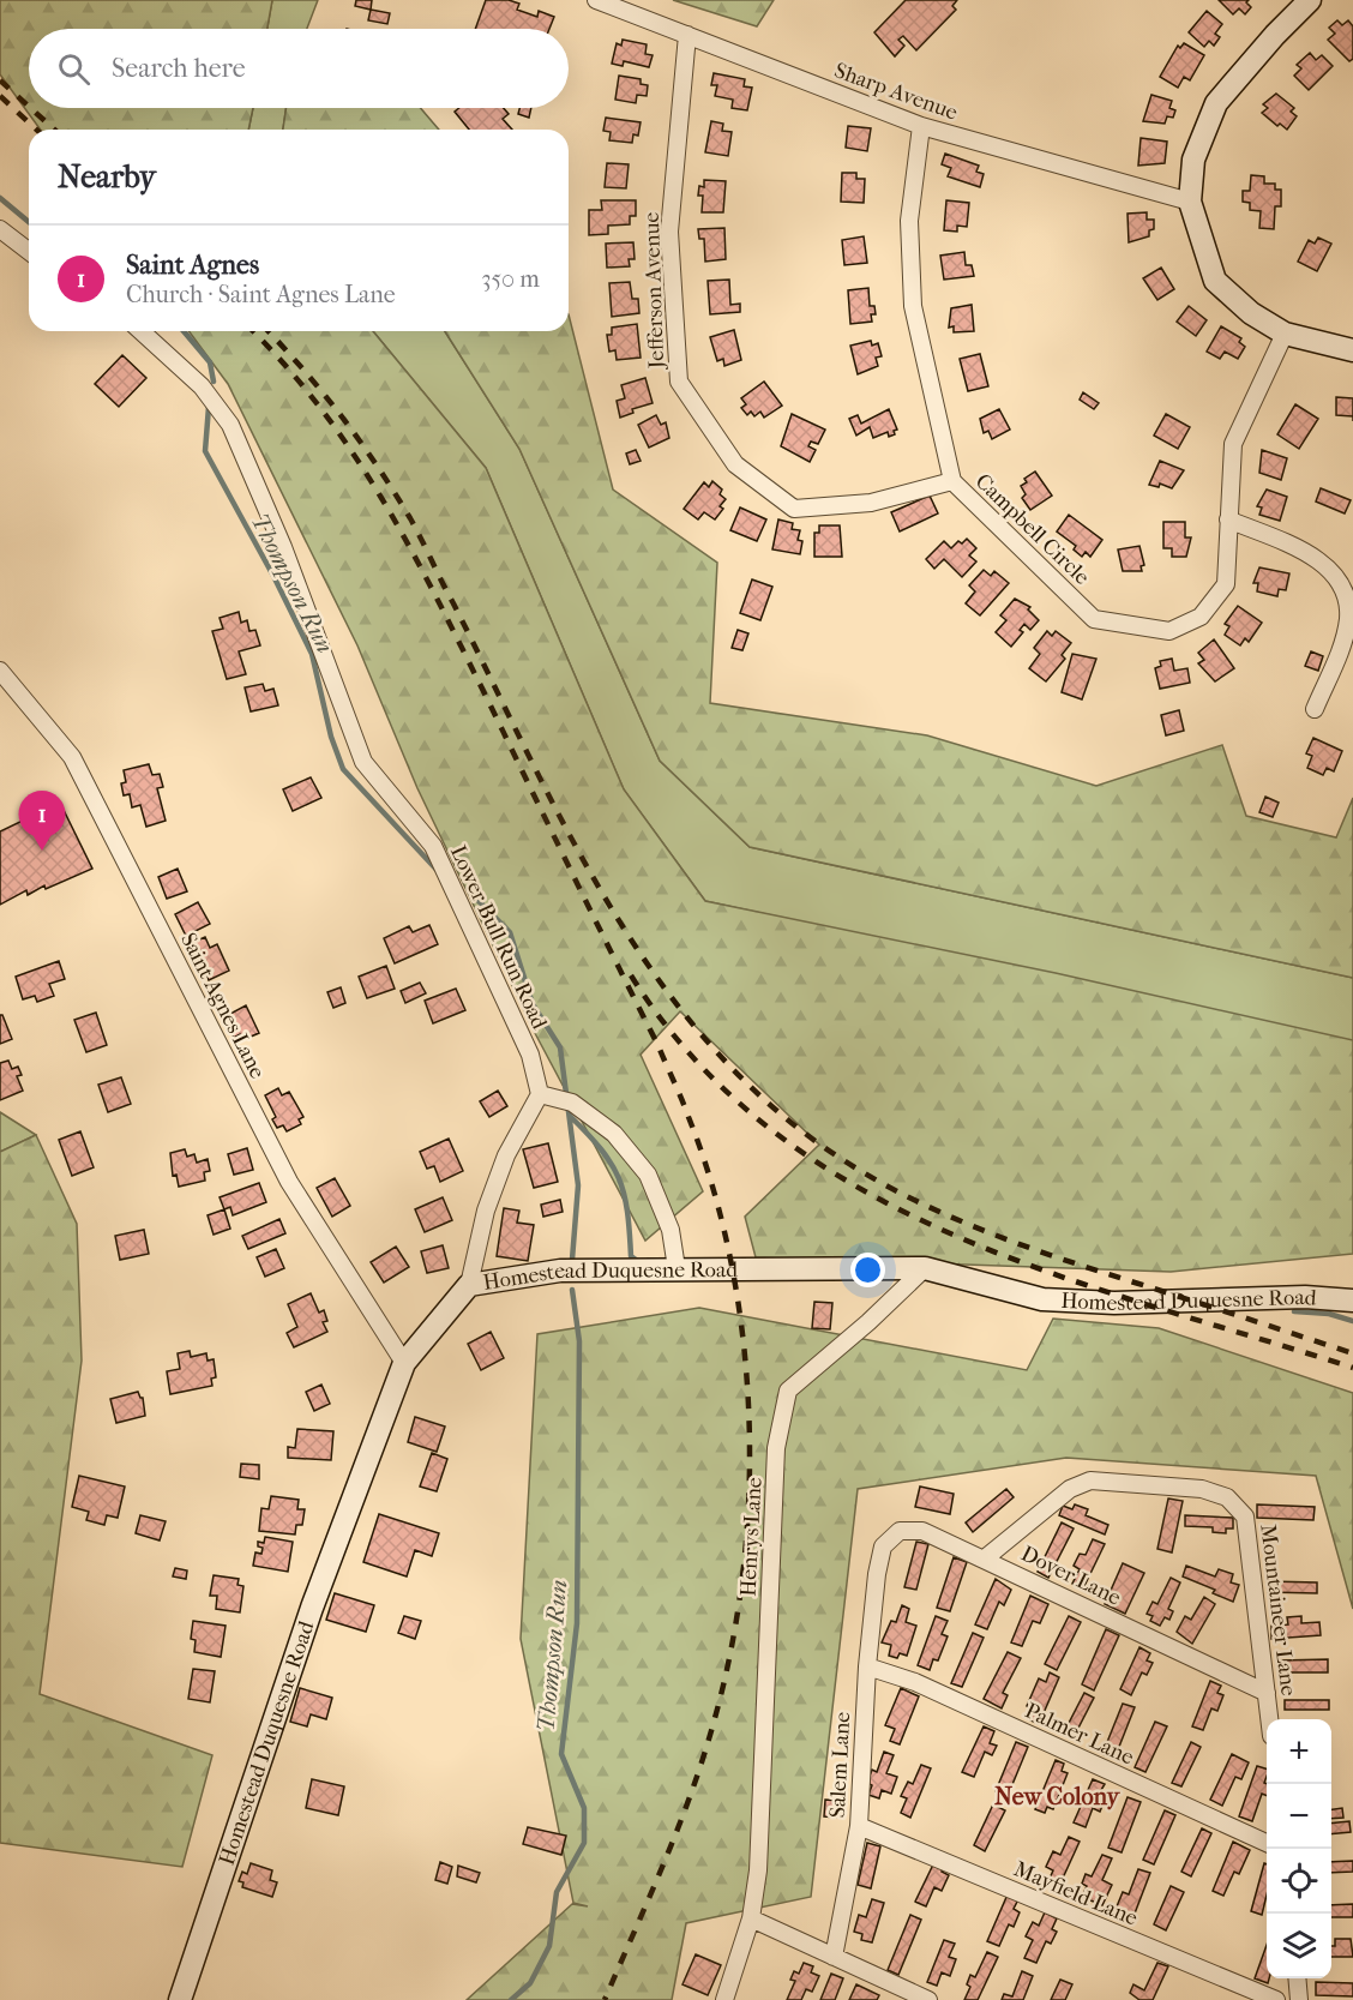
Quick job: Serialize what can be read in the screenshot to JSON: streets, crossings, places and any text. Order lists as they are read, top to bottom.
{
  "streets": {
    "street": [
      "Sharp Avenue",
      "Jefferson Avenue",
      "Campbell Circle",
      "Lower Bull Run Road",
      "Saint Agnes Lane",
      "Homestead Duquesne Road",
      "Henrys Lane",
      "Dover Lane",
      "Mountaineer Lane",
      "Palmer Lane",
      "Salem Lane",
      "Mayfield Lane"
    ]
  },
  "crossings": [
    ["Sharp Avenue", "Jefferson Avenue"],
    ["Sharp Avenue", "Campbell Circle"],
    ["Jefferson Avenue", "Campbell Circle"],
    ["Saint Agnes Lane", "Homestead Duquesne Road"],
    ["Homestead Duquesne Road", "Henrys Lane"],
    ["Dover Lane", "Mountaineer Lane"],
    ["Dover Lane", "Salem Lane"],
    ["Palmer Lane", "Salem Lane"],
    ["Salem Lane", "Mayfield Lane"]
  ],
  "districts": ["New Colony"],
  "water": ["Thompson Run"],
  "page": {
    "search": "Search here",
    "heading": "Nearby",
    "list": [
      {
        "mark": "1",
        "name": "Saint Agnes",
        "note": "Church · Saint Agnes Lane",
        "value": "350 m"
      }
    ],
    "pins": "1",
    "map_buttons": ["+", "−"]
  }
}
